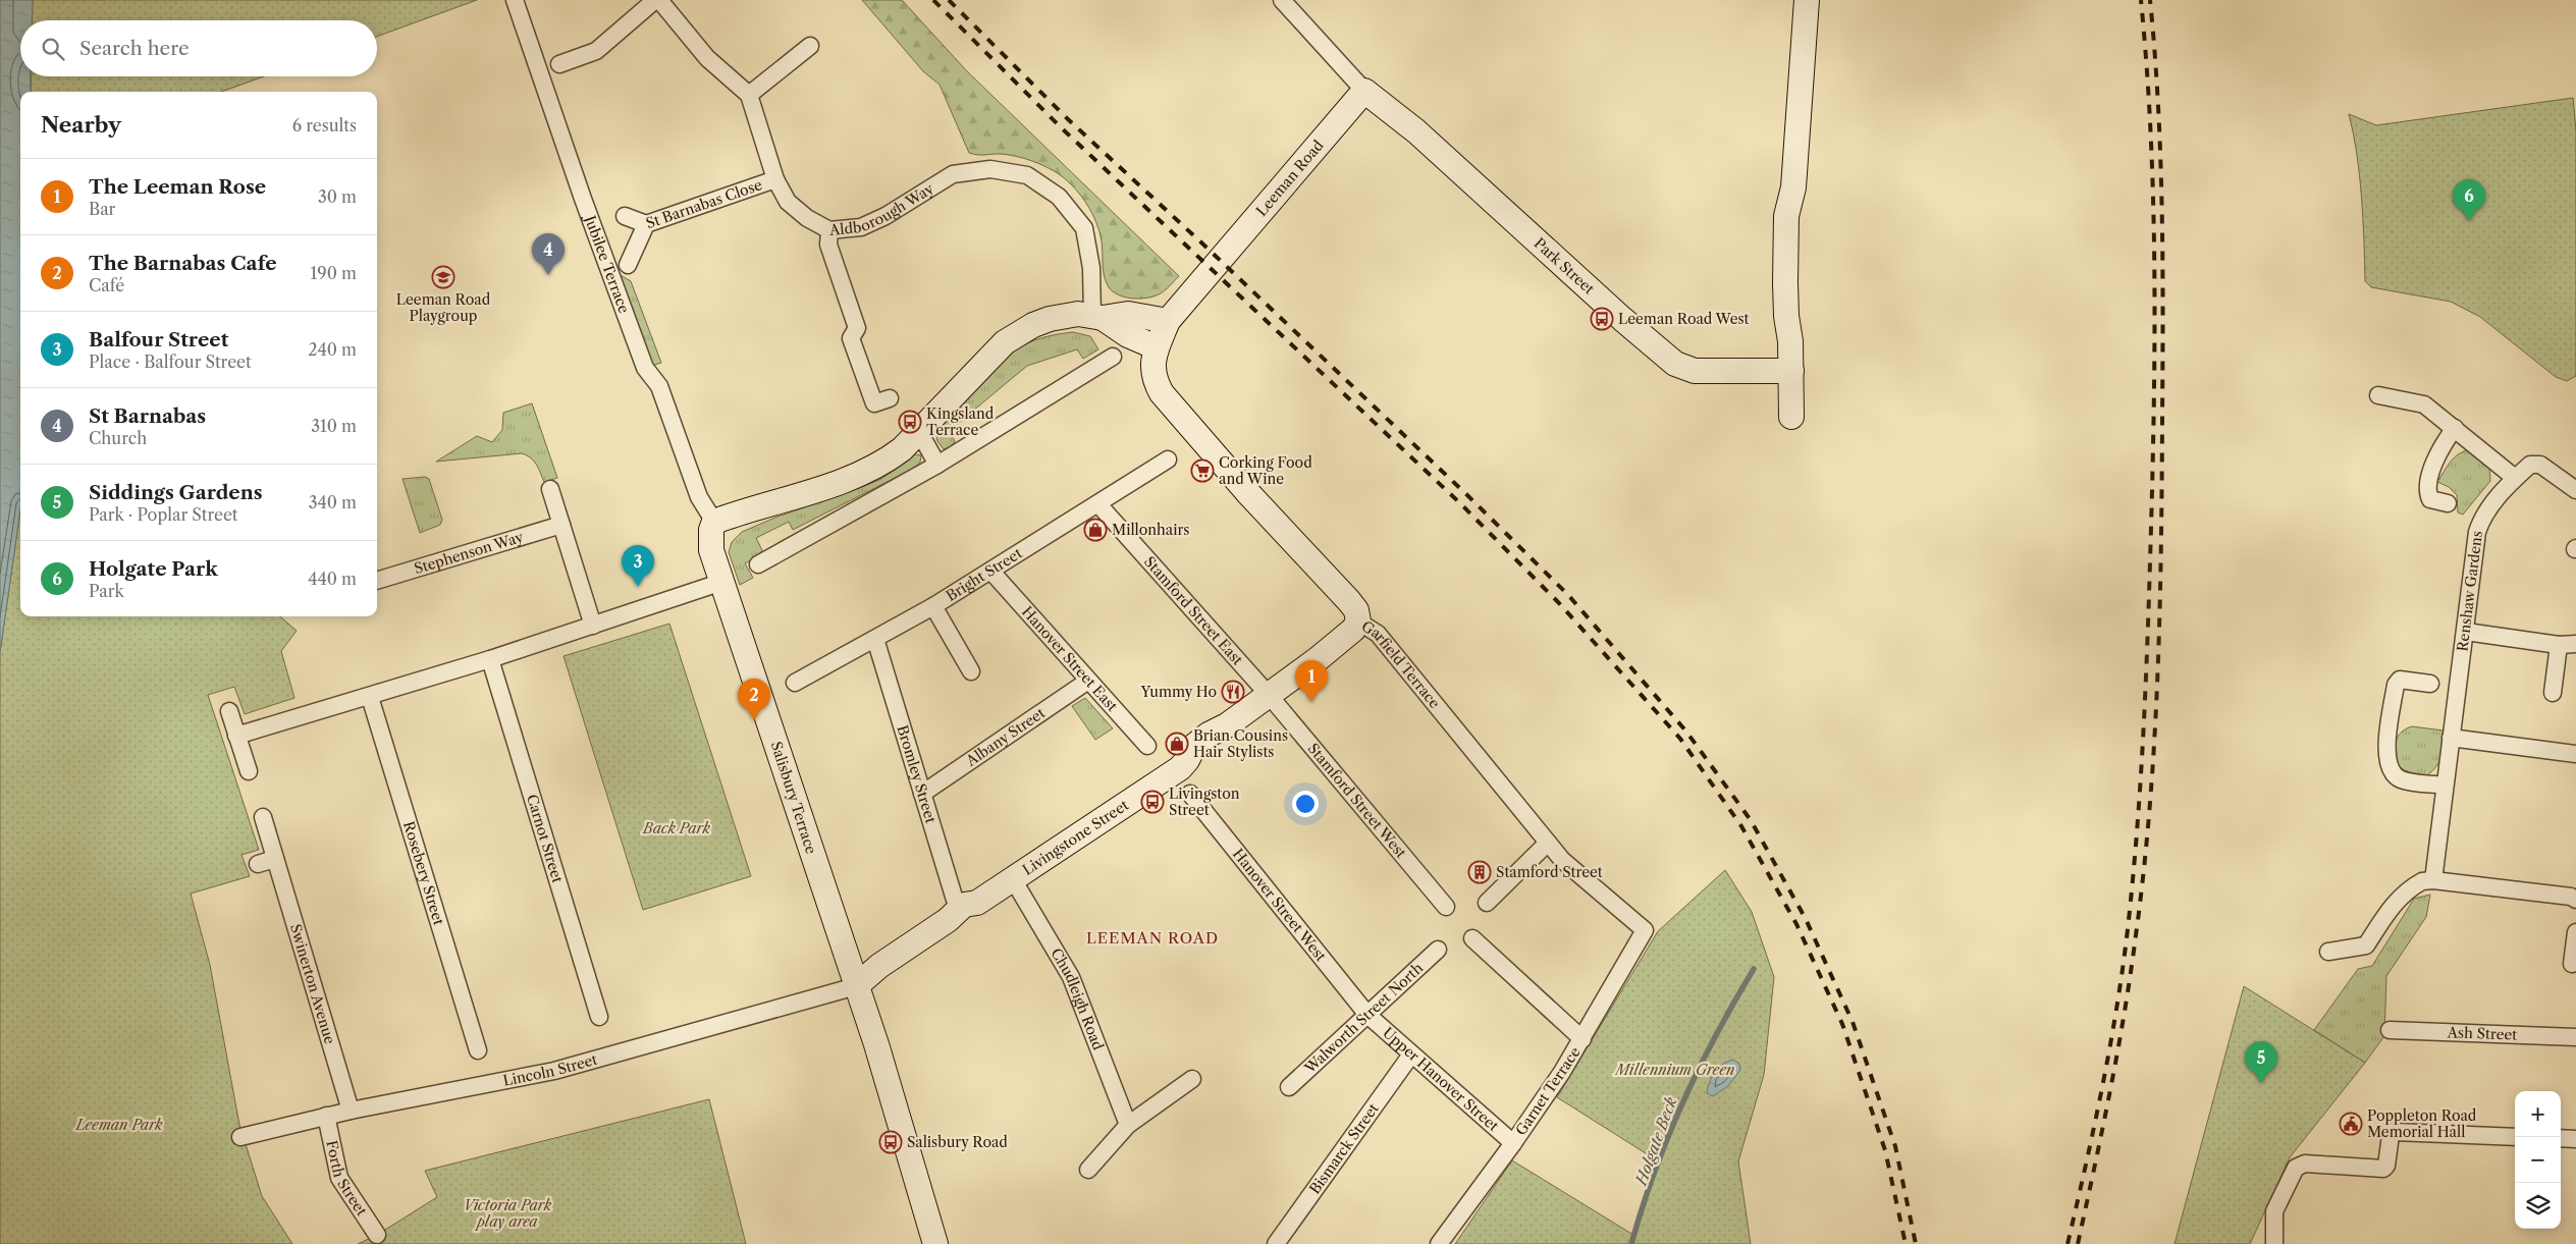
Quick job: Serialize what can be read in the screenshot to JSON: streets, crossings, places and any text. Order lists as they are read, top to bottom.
{
  "streets": {
    "street": [
      "Leeman Road",
      "Aldborough Way",
      "St Barnabas Close",
      "Jubilee Terrace",
      "Park Street",
      "Stephenson Way",
      "Bright Street",
      "Renshaw Gardens",
      "Stamford Street East",
      "Hanover Street East",
      "Garfield Terrace",
      "Albany Street",
      "Bromley Street",
      "Salisbury Terrace",
      "Stamford Street West",
      "Carnot Street",
      "Livingstone Street",
      "Rosebery Street",
      "Hanover Street West",
      "Swinerton Avenue",
      "Chudleigh Road",
      "Walworth Street North",
      "Ash Street",
      "Lincoln Street",
      "Upper Hanover Street",
      "Garnet Terrace",
      "Bismarck Street",
      "Forth Street"
    ]
  },
  "crossings": [
    ["Leeman Road", "Park Street"],
    ["Leeman Road", "Garfield Terrace"],
    ["Aldborough Way", "St Barnabas Close"],
    ["Jubilee Terrace", "Salisbury Terrace"],
    ["Bright Street", "Stamford Street East"],
    ["Bright Street", "Hanover Street East"],
    ["Bright Street", "Bromley Street"],
    ["Stamford Street East", "Stamford Street West"],
    ["Stamford Street East", "Livingstone Street"],
    ["Hanover Street East", "Albany Street"],
    ["Garfield Terrace", "Livingstone Street"],
    ["Garfield Terrace", "Garnet Terrace"],
    ["Albany Street", "Bromley Street"],
    ["Bromley Street", "Livingstone Street"],
    ["Salisbury Terrace", "Livingstone Street"],
    ["Salisbury Terrace", "Lincoln Street"],
    ["Stamford Street West", "Livingstone Street"],
    ["Livingstone Street", "Chudleigh Road"],
    ["Livingstone Street", "Lincoln Street"],
    ["Hanover Street West", "Walworth Street North"],
    ["Hanover Street West", "Upper Hanover Street"],
    ["Swinerton Avenue", "Lincoln Street"],
    ["Walworth Street North", "Upper Hanover Street"],
    ["Lincoln Street", "Forth Street"],
    ["Upper Hanover Street", "Garnet Terrace"],
    ["Upper Hanover Street", "Bismarck Street"]
  ],
  "districts": ["LEEMAN ROAD"],
  "water": ["Holgate Beck"],
  "parks": [
    "Back Park",
    "Millennium Green",
    "Leeman Park",
    "Victoria Park play area"
  ],
  "places": {
    "school or university": ["Leeman Road Playgroup"],
    "bus stop": [
      "Leeman Road West",
      "Kingsland Terrace",
      "Livingston Street",
      "Salisbury Road"
    ],
    "supermarket": ["Corking Food and Wine"],
    "shop": ["Millonhairs", "Brian Cousins Hair Stylists"],
    "restaurant": ["Yummy Ho"],
    "building": ["Stamford Street"],
    "public building": ["Poppleton Road Memorial Hall"]
  },
  "page": {
    "search": "Search here",
    "heading": ["Nearby", "6 results"],
    "list": [
      {
        "mark": "1",
        "name": "The Leeman Rose",
        "note": "Bar",
        "value": "30 m"
      },
      {
        "mark": "2",
        "name": "The Barnabas Cafe",
        "note": "Café",
        "value": "190 m"
      },
      {
        "mark": "3",
        "name": "Balfour Street",
        "note": "Place · Balfour Street",
        "value": "240 m"
      },
      {
        "mark": "4",
        "name": "St Barnabas",
        "note": "Church",
        "value": "310 m"
      },
      {
        "mark": "5",
        "name": "Siddings Gardens",
        "note": "Park · Poplar Street",
        "value": "340 m"
      },
      {
        "mark": "6",
        "name": "Holgate Park",
        "note": "Park",
        "value": "440 m"
      }
    ],
    "pins": [
      "6",
      "4",
      "3",
      "1",
      "2",
      "5"
    ],
    "map_buttons": ["+", "−"]
  }
}
